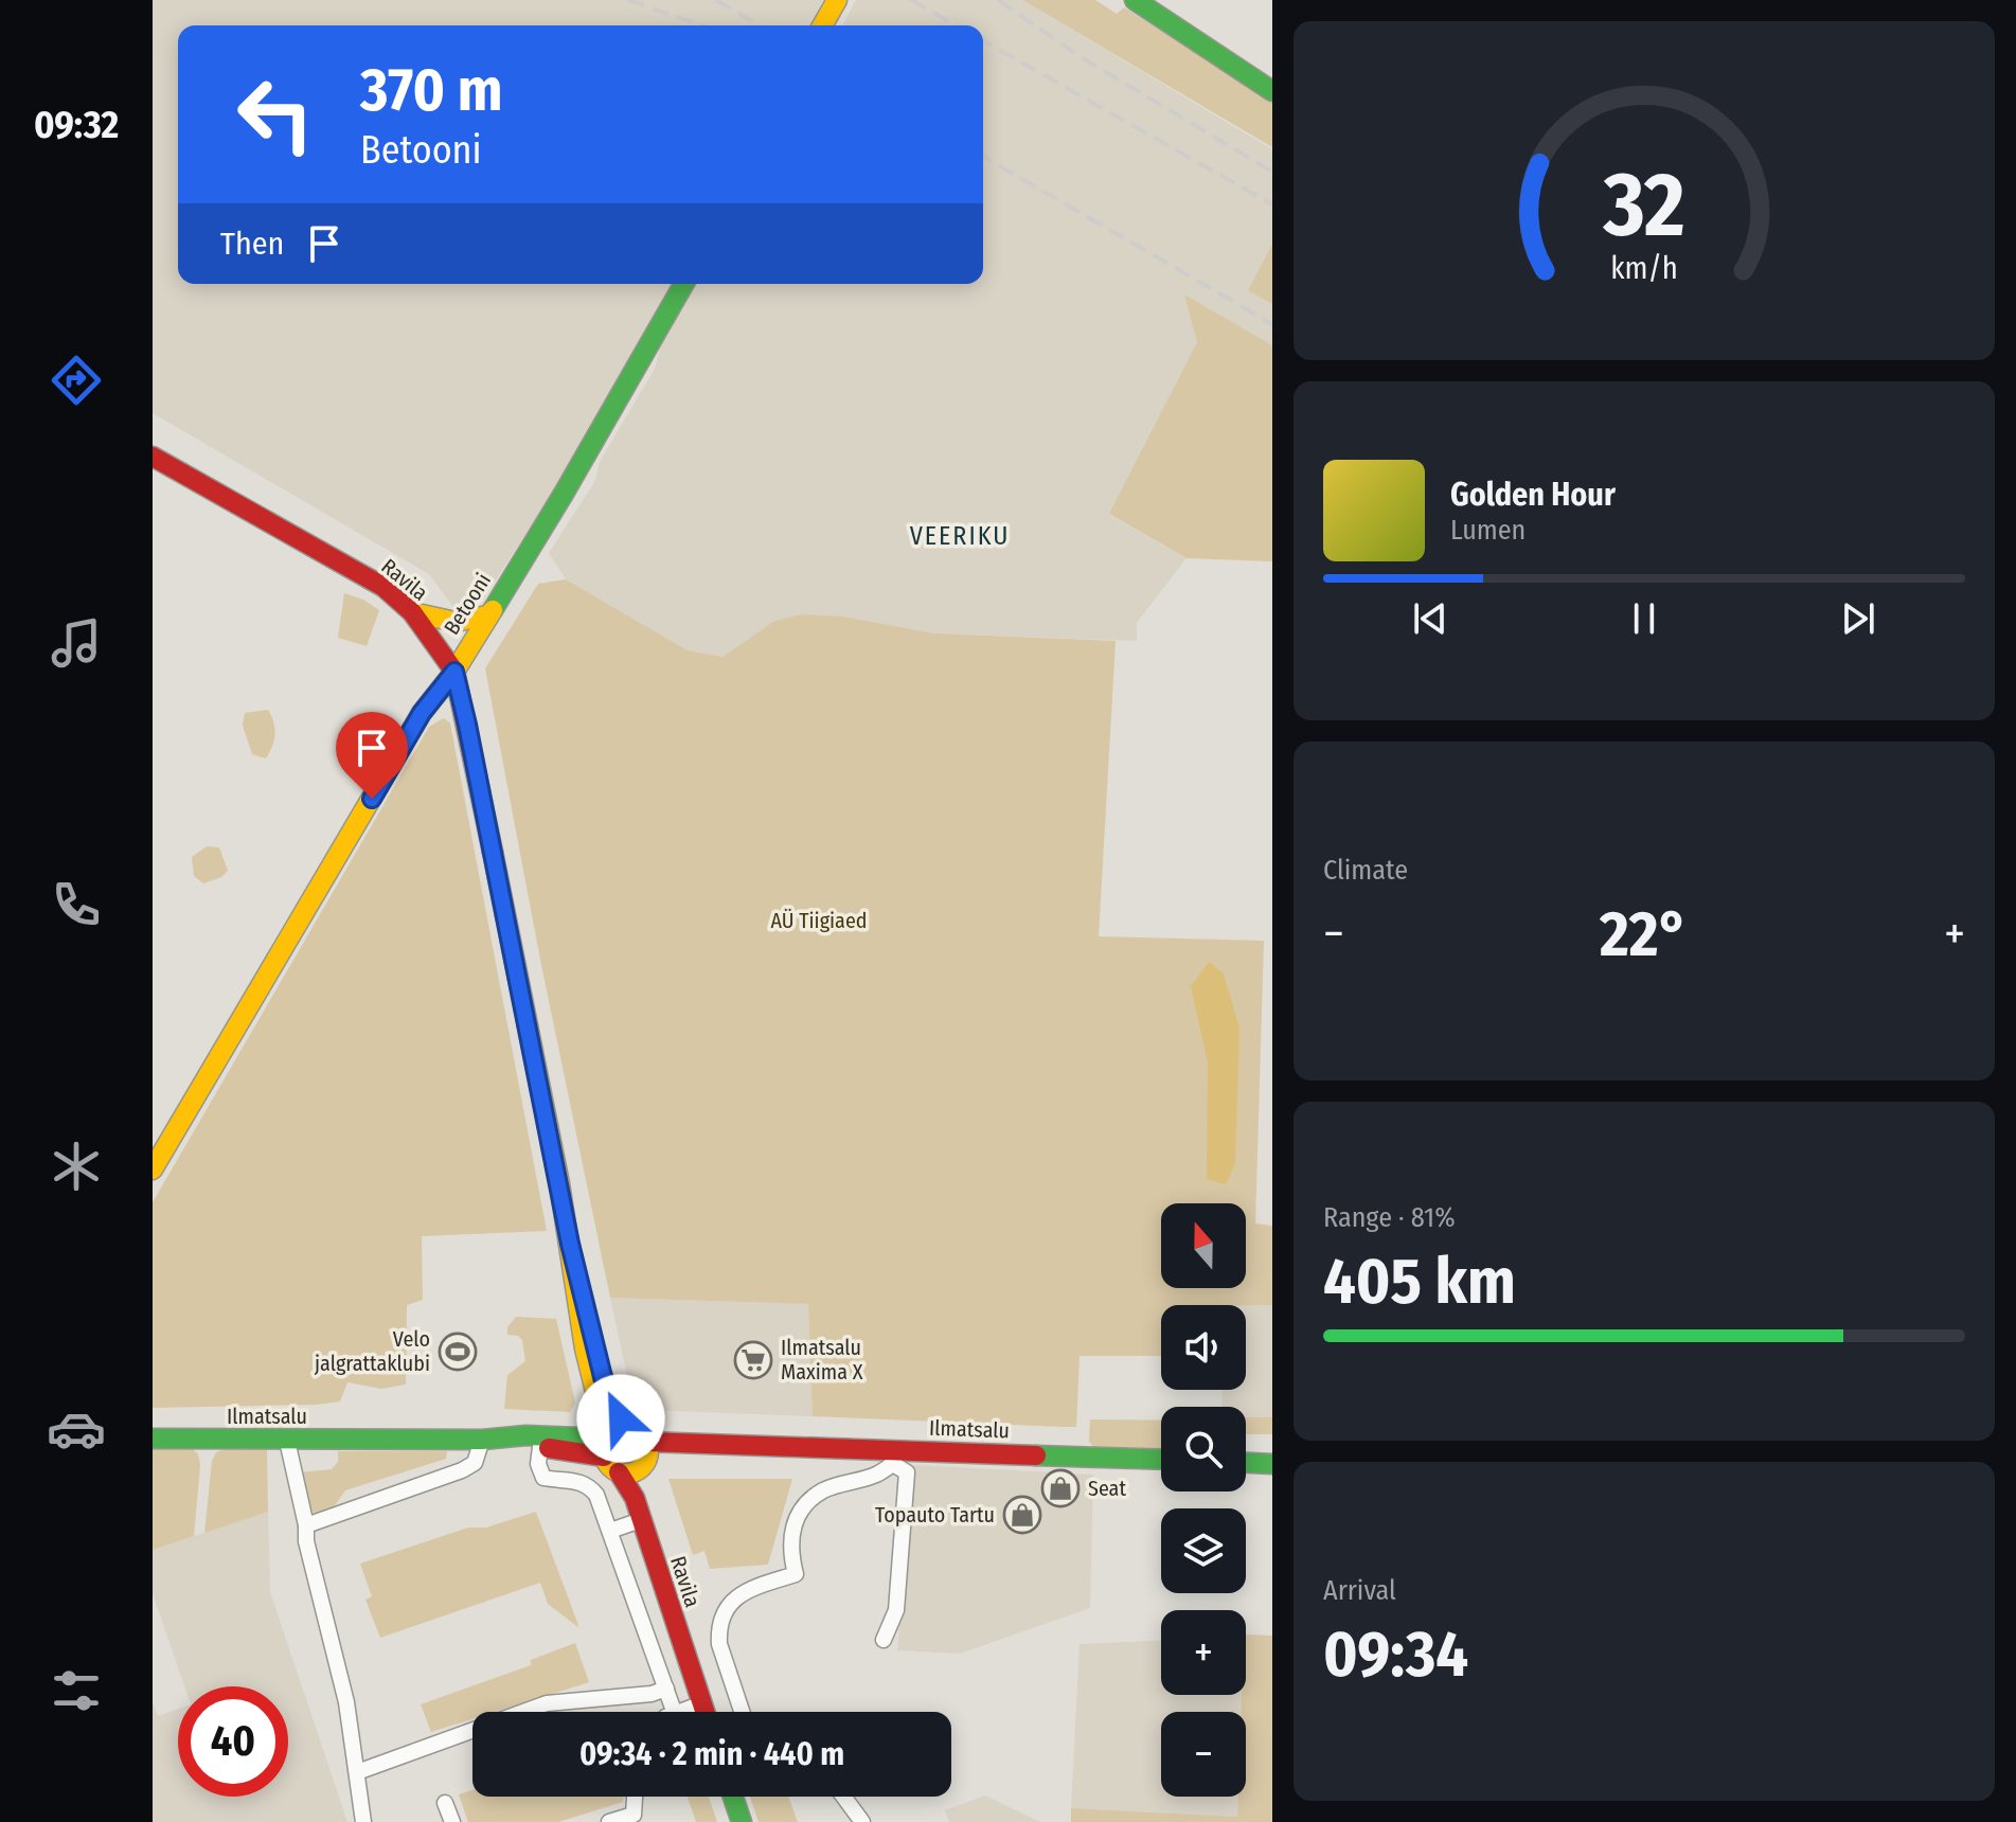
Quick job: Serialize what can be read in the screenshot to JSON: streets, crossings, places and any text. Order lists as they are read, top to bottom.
{
  "streets": {
    "street": ["Ravila", "Betooni", "Ilmatsalu"]
  },
  "crossings": [
    ["Ravila", "Betooni"],
    ["Ravila", "Ilmatsalu"]
  ],
  "districts": ["VEERIKU"],
  "parks": ["AÜ Tiigiaed"],
  "places": {
    "sports": ["Velo jalgrattaklubi"],
    "supermarket": ["Ilmatsalu Maxima X"],
    "shop": ["Seat", "Topauto Tartu"]
  },
  "north": "top",
  "page": {
    "tabs": "09:32",
    "turn": ["370 m", "Betooni"],
    "then": "Then",
    "song": ["Golden Hour", "Lumen"],
    "tile": [
      "Climate",
      ["Range · 81%", "405 km"],
      ["Arrival", "09:34"]
    ],
    "heat": ["−", "22°", "+"],
    "map_buttons": ["+", "−"],
    "limit": "40",
    "trip": "09:34 · 2 min · 440 m",
    "gauge": ["32", "km/h"]
  }
}
